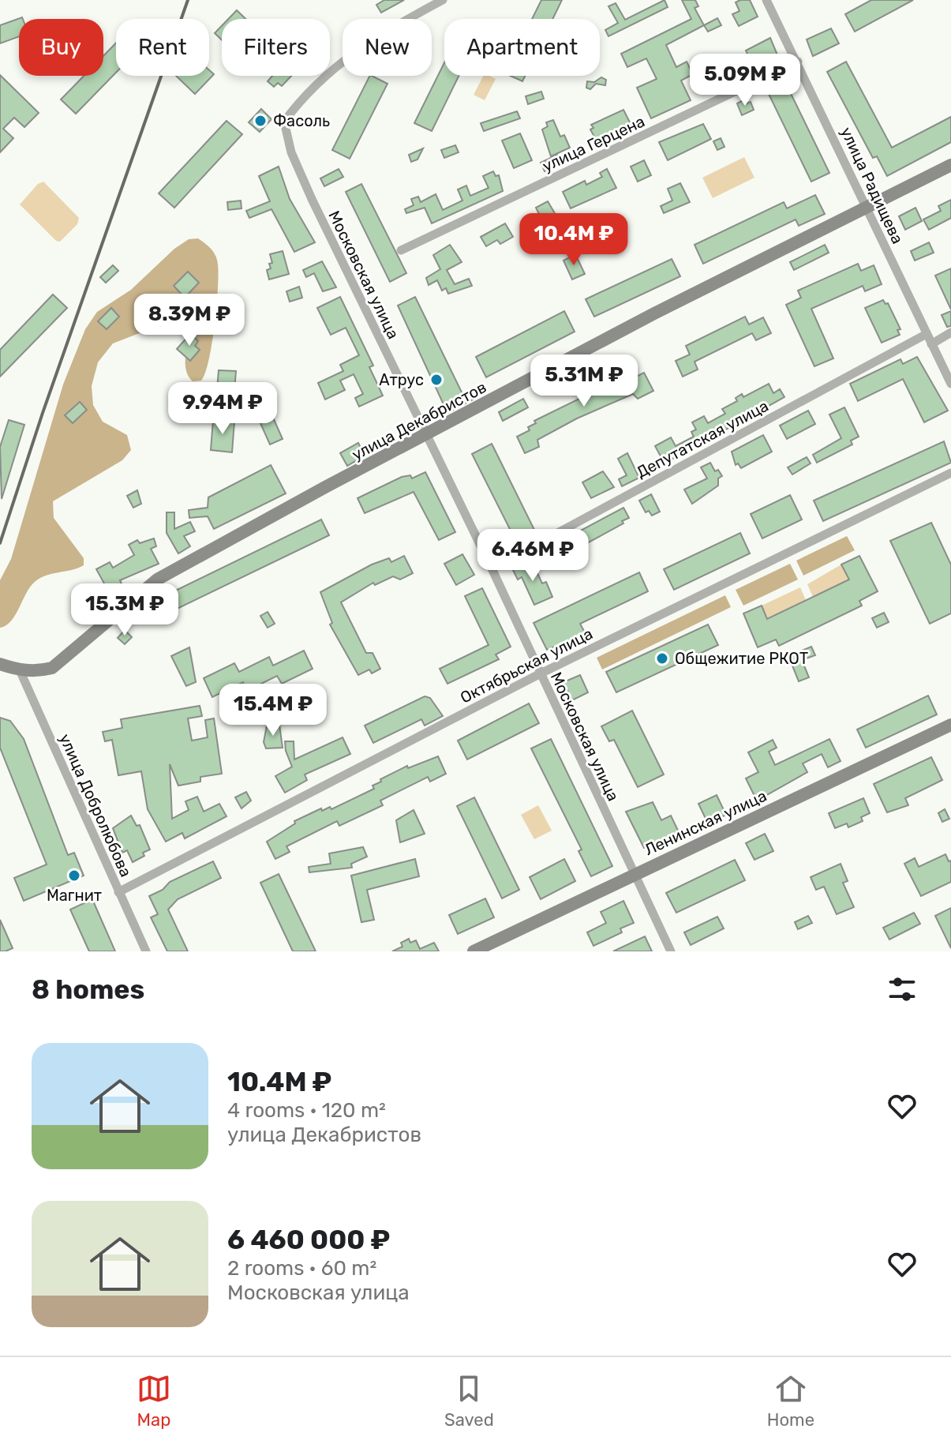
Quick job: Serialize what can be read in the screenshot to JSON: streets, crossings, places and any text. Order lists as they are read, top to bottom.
{
  "streets": {
    "street": [
      "улица Герцена",
      "улица Радищева",
      "Московская улица",
      "улица Декабристов",
      "Депутатская улица",
      "Октябрьская улица",
      "улица Добролюбова",
      "Ленинская улица"
    ]
  },
  "crossings": [
    ["улица Герцена", "улица Радищева"],
    ["улица Радищева", "улица Декабристов"],
    ["улица Радищева", "Депутатская улица"],
    ["Московская улица", "улица Декабристов"],
    ["Московская улица", "Депутатская улица"],
    ["Московская улица", "Октябрьская улица"],
    ["Московская улица", "Ленинская улица"],
    ["улица Декабристов", "улица Добролюбова"],
    ["Октябрьская улица", "улица Добролюбова"]
  ],
  "places": [
    "Фасоль",
    "Атрус",
    "Общежитие РКОТ",
    "Магнит"
  ],
  "page": {
    "chip": [
      "Buy",
      "Rent",
      "Filters",
      "New",
      "Apartment"
    ],
    "price": [
      "5.09M ₽",
      "10.4M ₽",
      "8.39M ₽",
      "5.31M ₽",
      "9.94M ₽",
      "6.46M ₽",
      "15.3M ₽",
      "15.4M ₽"
    ],
    "heading": "8 homes",
    "list": [
      {
        "name": "10.4M ₽",
        "note": "4 rooms · 120 m² · улица Декабристов"
      },
      {
        "name": "6 460 000 ₽",
        "note": "2 rooms · 60 m² · Московская улица"
      }
    ],
    "tabs": ["Map", "Saved", "Home"]
  }
}
